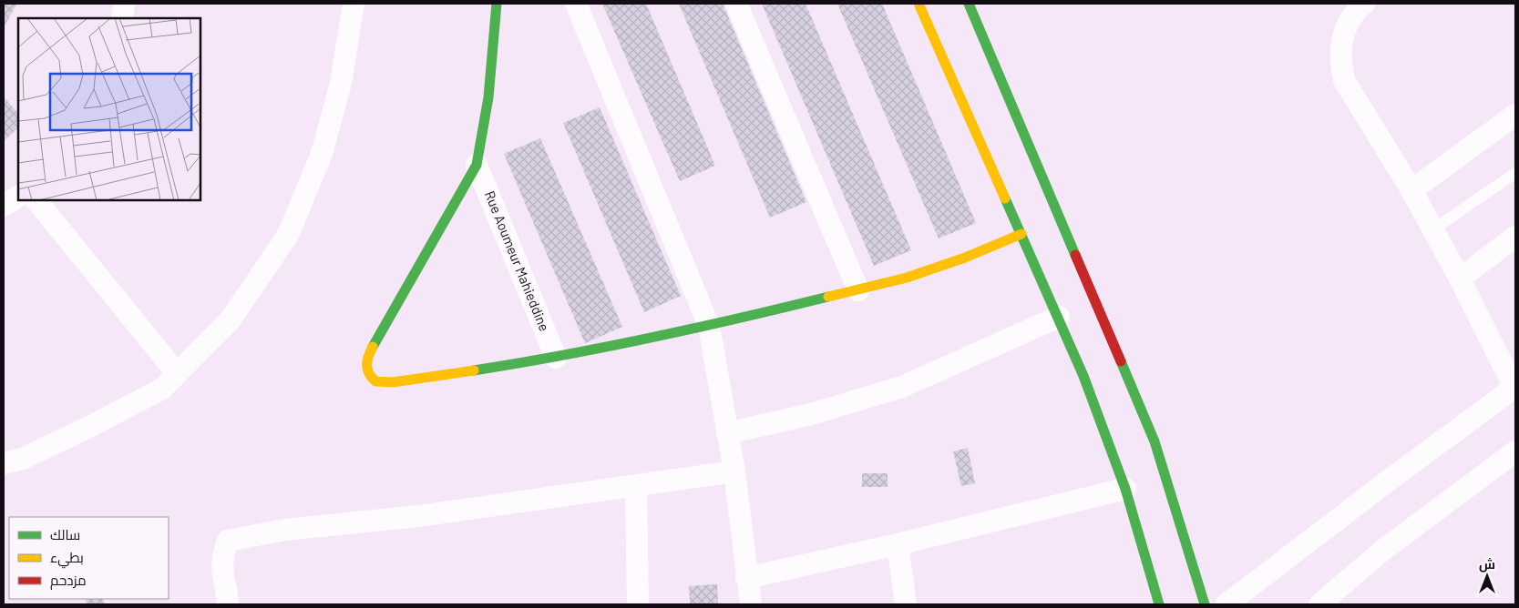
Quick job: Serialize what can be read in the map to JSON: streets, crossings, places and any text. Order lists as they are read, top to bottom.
{
  "streets": {
    "street": ["Rue Aoumeur Mahieddine"]
  },
  "legend": ["سالك", "بطيء", "مزدحم"],
  "north": "top"
}
